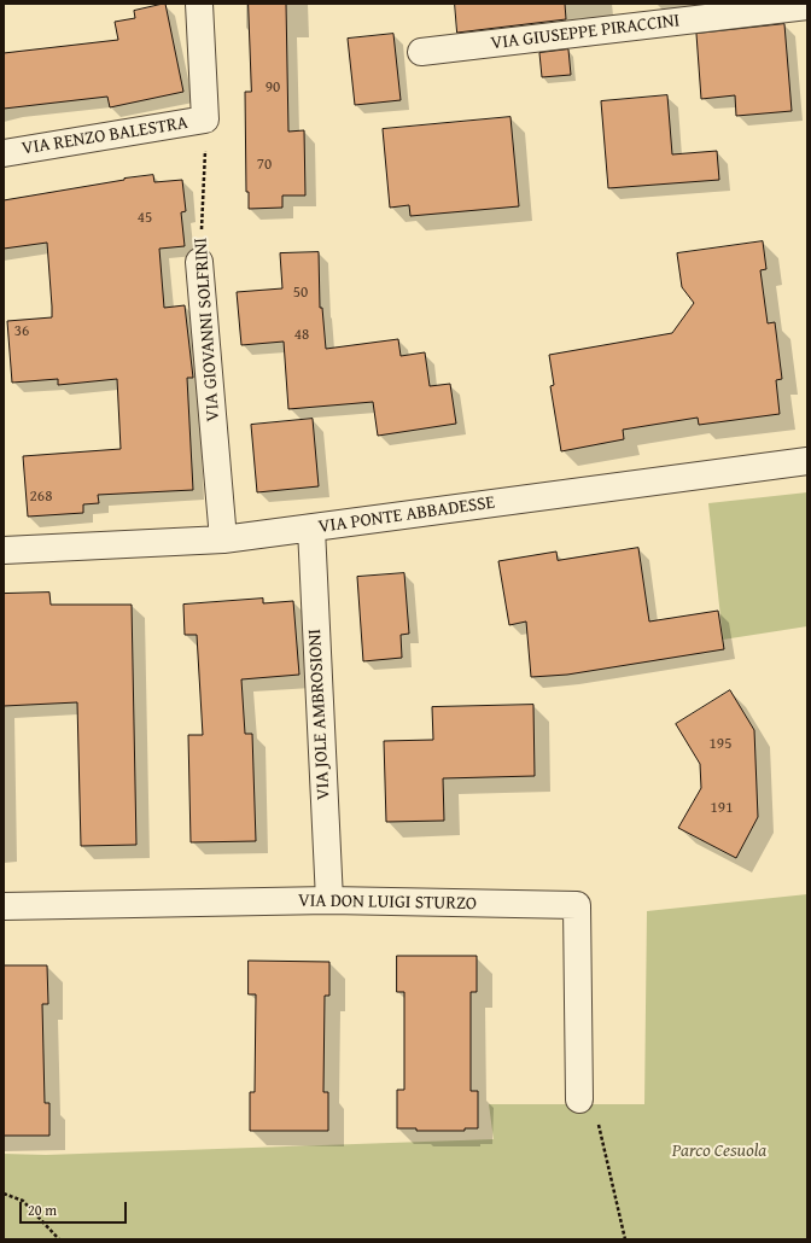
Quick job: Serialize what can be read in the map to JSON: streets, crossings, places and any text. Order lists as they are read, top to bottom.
{
  "streets": {
    "street": [
      "VIA GIUSEPPE PIRACCINI",
      "VIA RENZO BALESTRA",
      "VIA GIOVANNI SOLFRINI",
      "VIA PONTE ABBADESSE",
      "VIA JOLE AMBROSIONI",
      "VIA DON LUIGI STURZO"
    ]
  },
  "crossings": [
    ["VIA RENZO BALESTRA", "VIA GIOVANNI SOLFRINI"],
    ["VIA GIOVANNI SOLFRINI", "VIA PONTE ABBADESSE"],
    ["VIA PONTE ABBADESSE", "VIA JOLE AMBROSIONI"],
    ["VIA JOLE AMBROSIONI", "VIA DON LUIGI STURZO"]
  ],
  "parks": ["Parco Cesuola"],
  "house_numbers": [
    "90",
    "70",
    "45",
    "50",
    "36",
    "48",
    "268",
    "195",
    "191"
  ],
  "scale_bar": "20 m"
}
